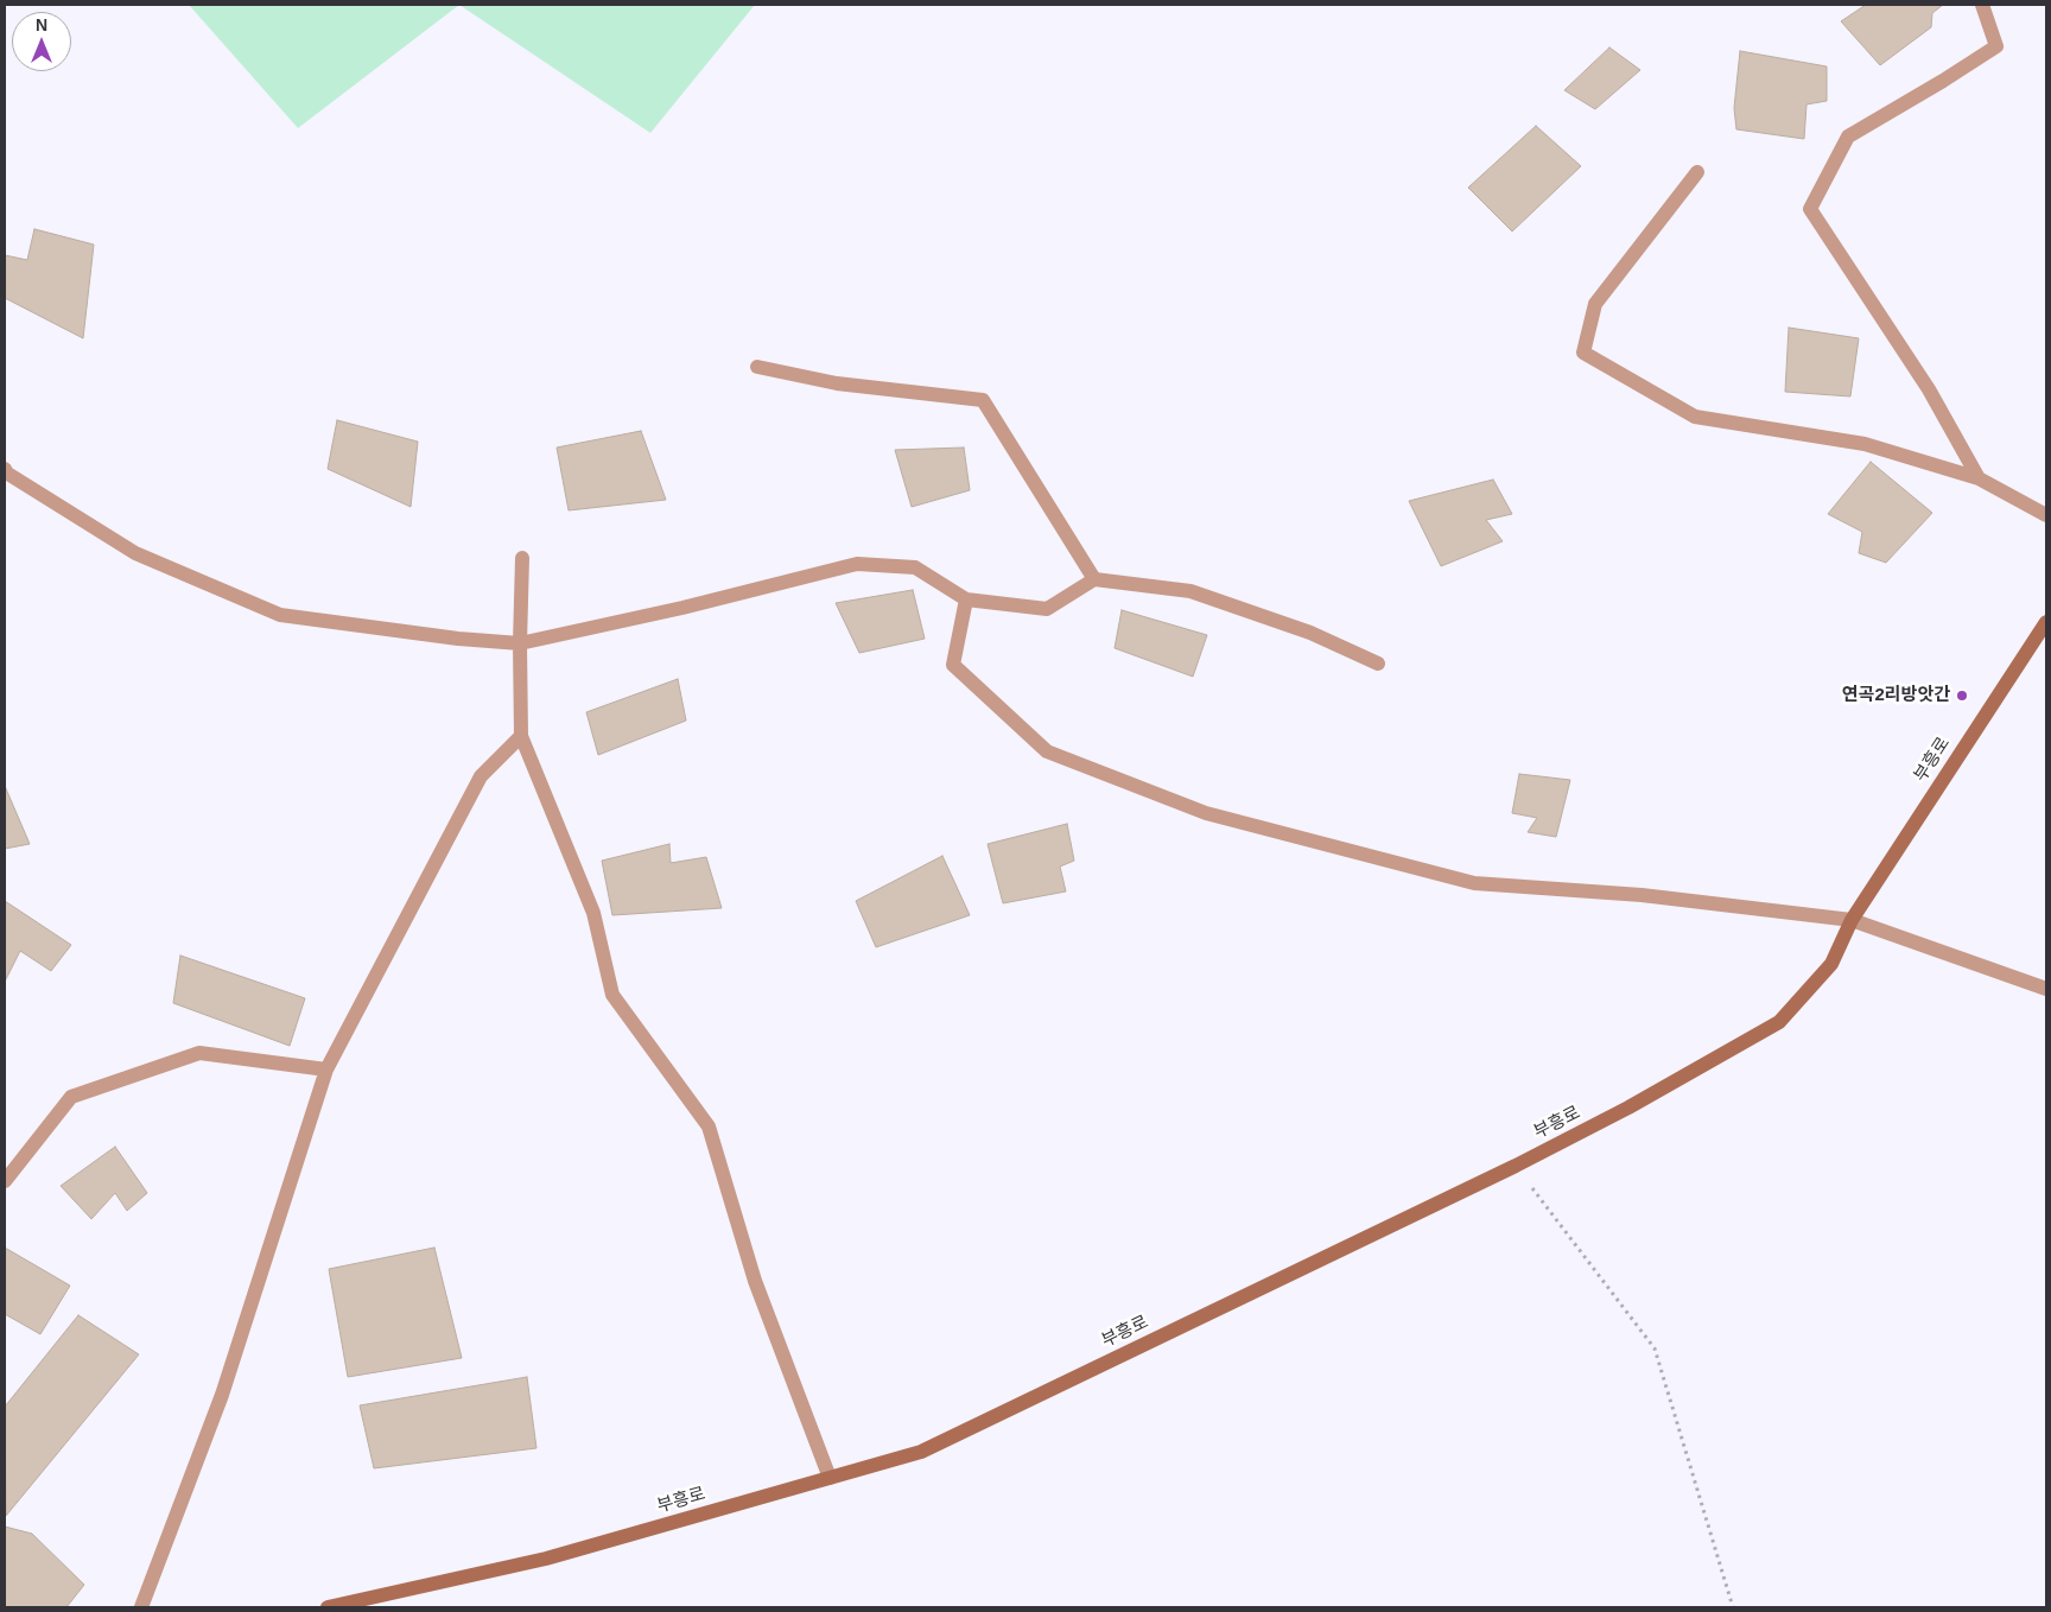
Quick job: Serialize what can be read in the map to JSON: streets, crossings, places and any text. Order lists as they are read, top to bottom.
{
  "streets": {
    "main road": ["부흥로"]
  },
  "places": ["연곡2리방앗간"],
  "north": "top"
}
